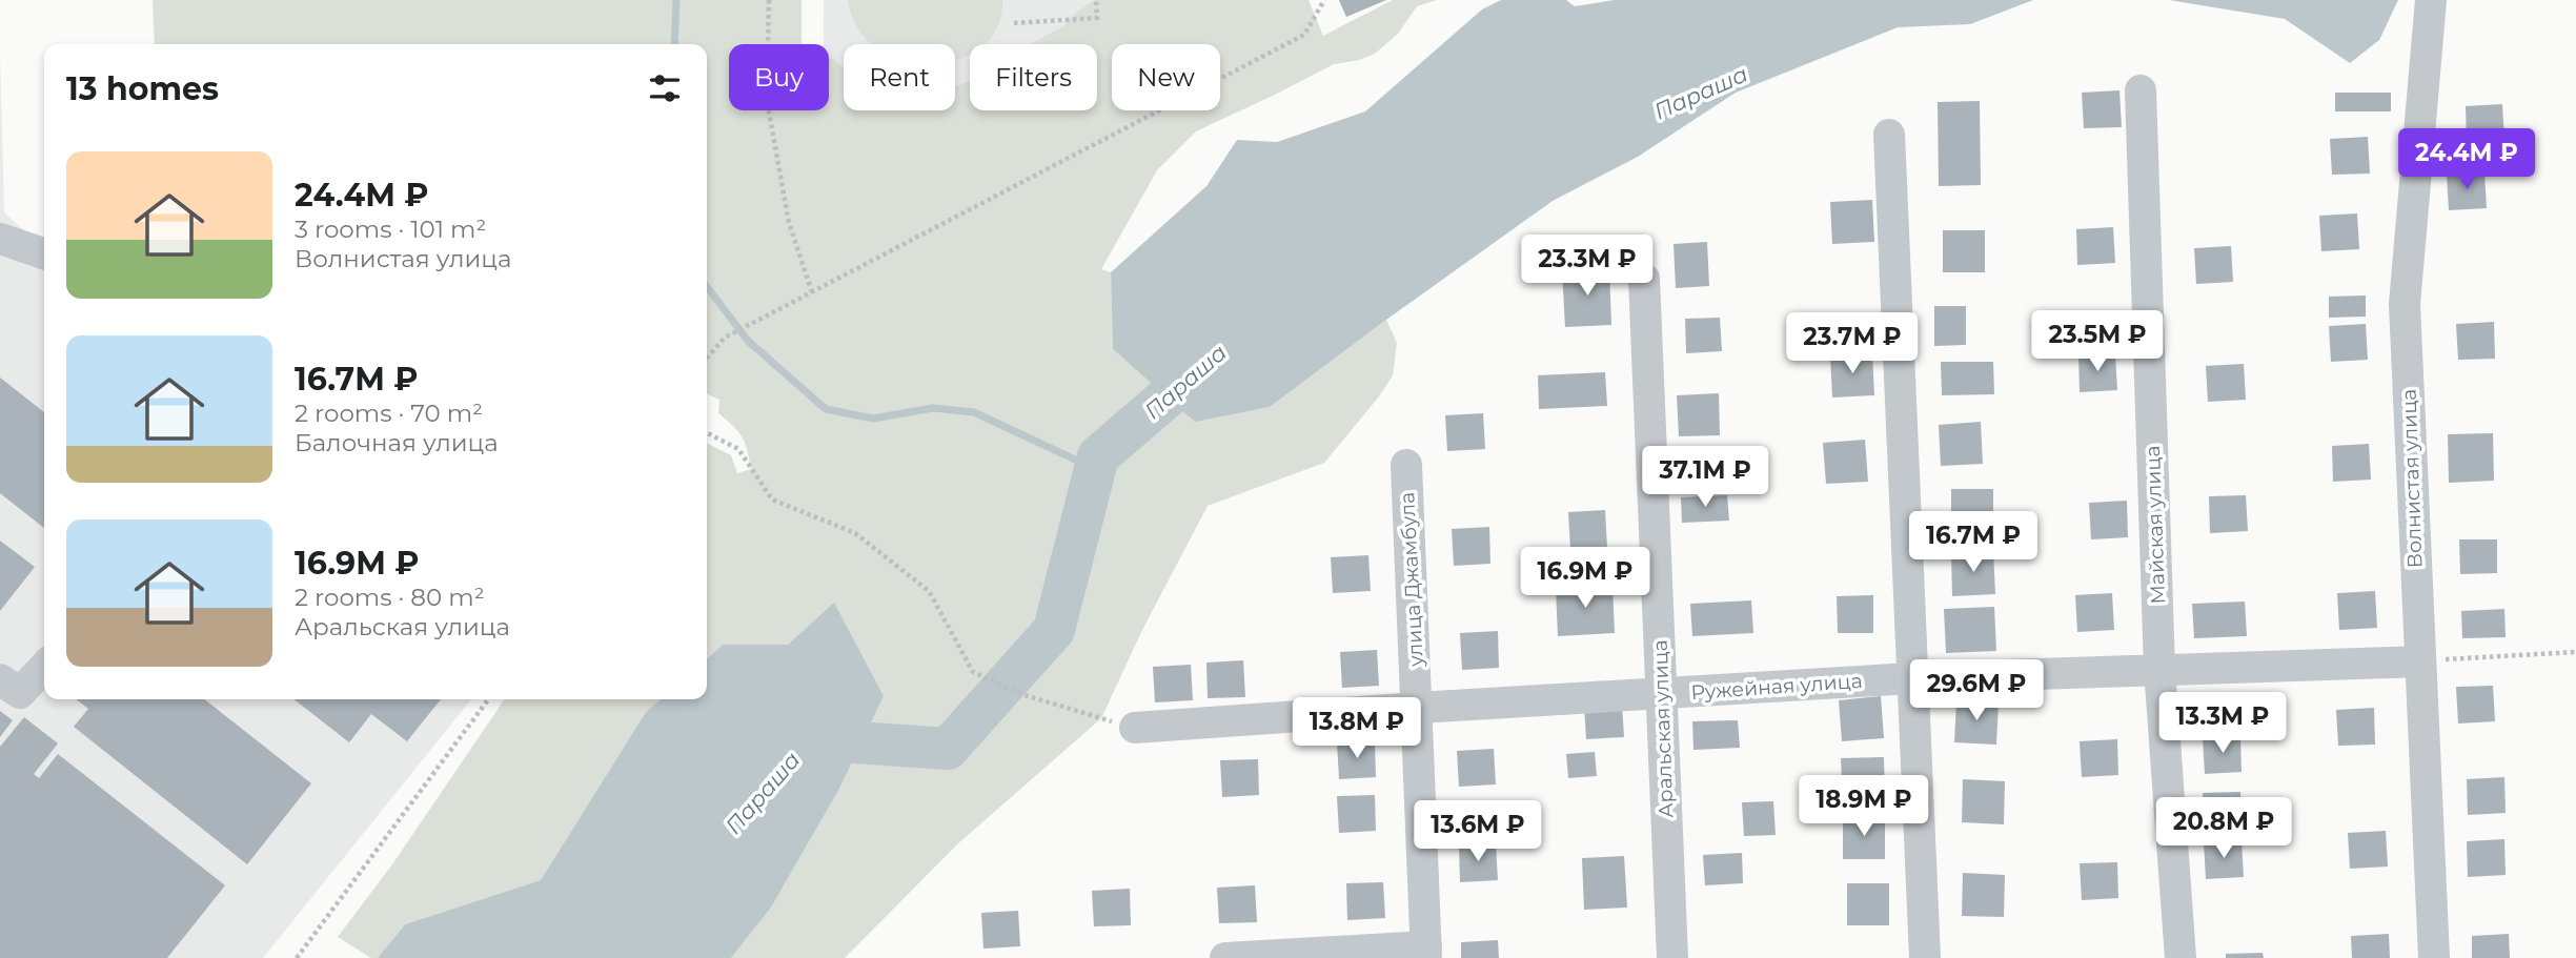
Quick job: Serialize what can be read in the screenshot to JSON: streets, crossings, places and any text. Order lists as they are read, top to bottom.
{
  "streets": {
    "street": [
      "Волнистая улица",
      "Майская улица",
      "улица Джамбула",
      "Ружейная улица",
      "Аральская улица"
    ]
  },
  "crossings": [
    ["Волнистая улица", "Ружейная улица"],
    ["Майская улица", "Ружейная улица"],
    ["улица Джамбула", "Ружейная улица"],
    ["Ружейная улица", "Аральская улица"]
  ],
  "water": ["Параша"],
  "page": {
    "chip": [
      "Buy",
      "Rent",
      "Filters",
      "New"
    ],
    "heading": "13 homes",
    "price": [
      "24.4M ₽",
      "23.3M ₽",
      "23.5M ₽",
      "23.7M ₽",
      "37.1M ₽",
      "16.7M ₽",
      "16.9M ₽",
      "29.6M ₽",
      "13.3M ₽",
      "13.8M ₽",
      "18.9M ₽",
      "20.8M ₽",
      "13.6M ₽"
    ],
    "list": [
      {
        "name": "24.4M ₽",
        "note": "3 rooms · 101 m² · Волнистая улица"
      },
      {
        "name": "16.7M ₽",
        "note": "2 rooms · 70 m² · Балочная улица"
      },
      {
        "name": "16.9M ₽",
        "note": "2 rooms · 80 m² · Аральская улица"
      }
    ]
  }
}
